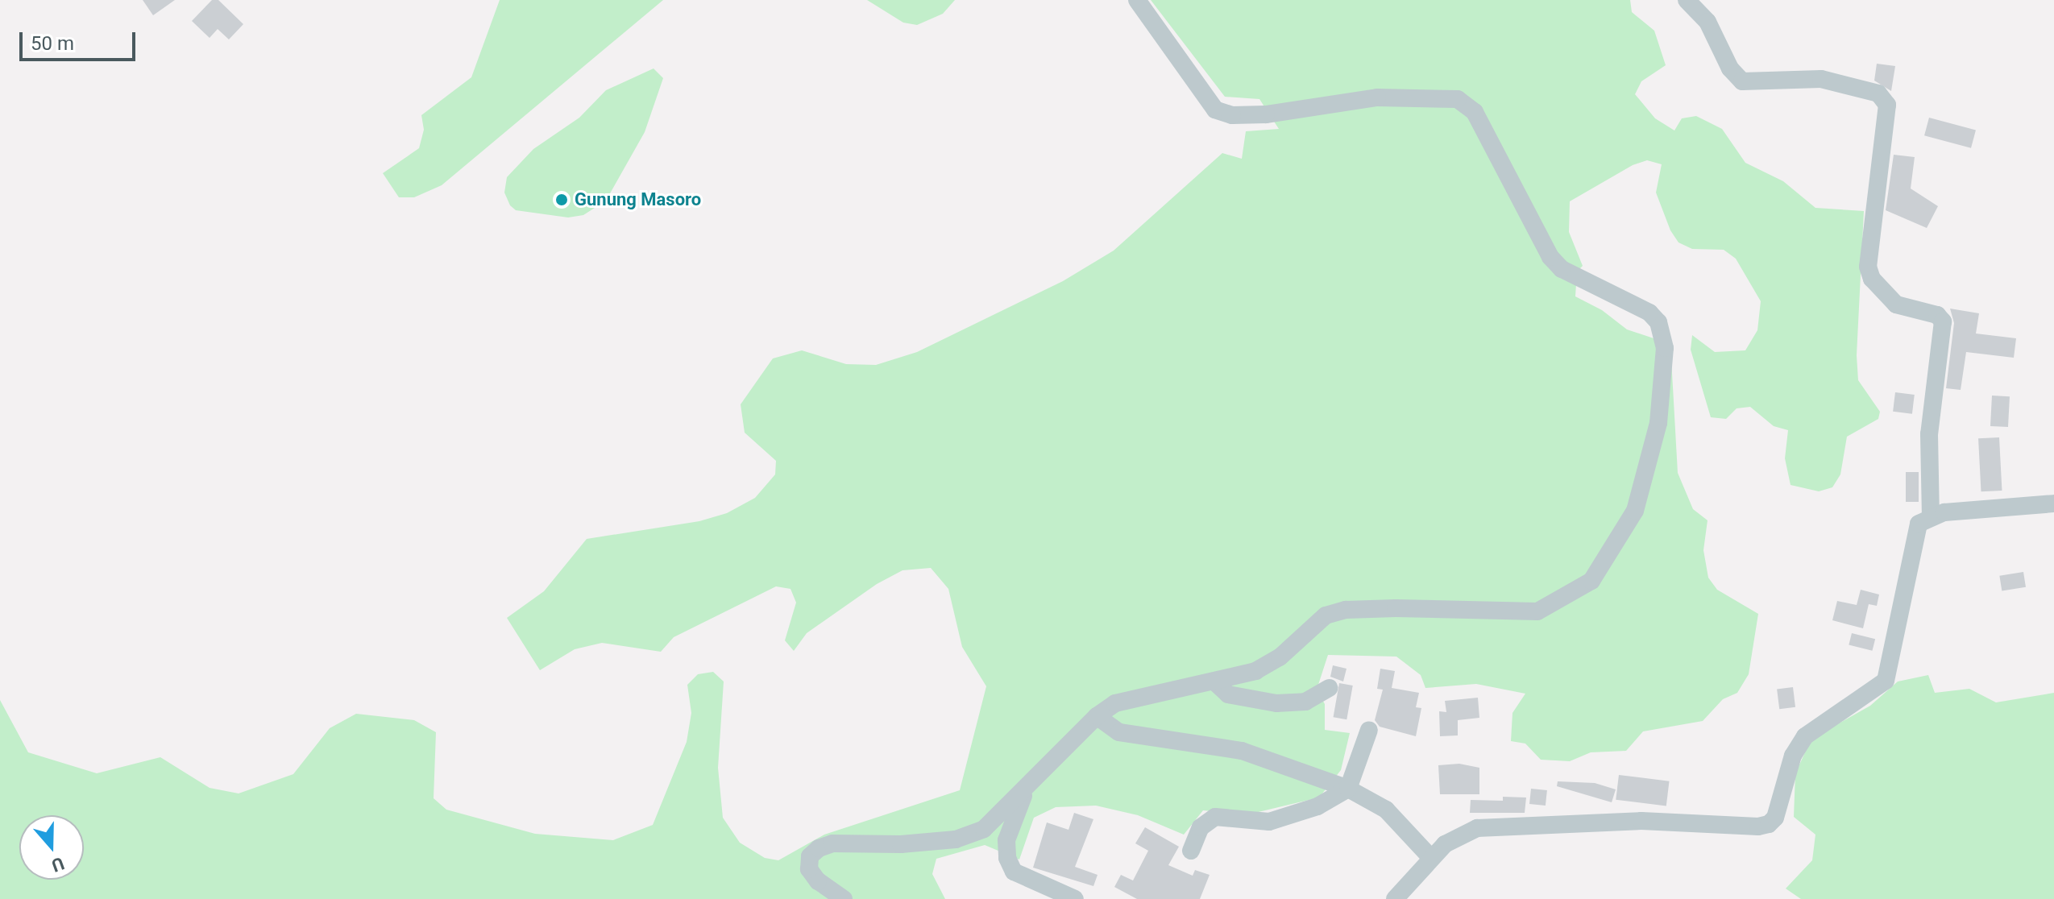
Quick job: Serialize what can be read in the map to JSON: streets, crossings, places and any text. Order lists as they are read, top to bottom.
{
  "places": ["Gunung Masoro"],
  "scale_bar": "50 m",
  "north": "bottom"
}
